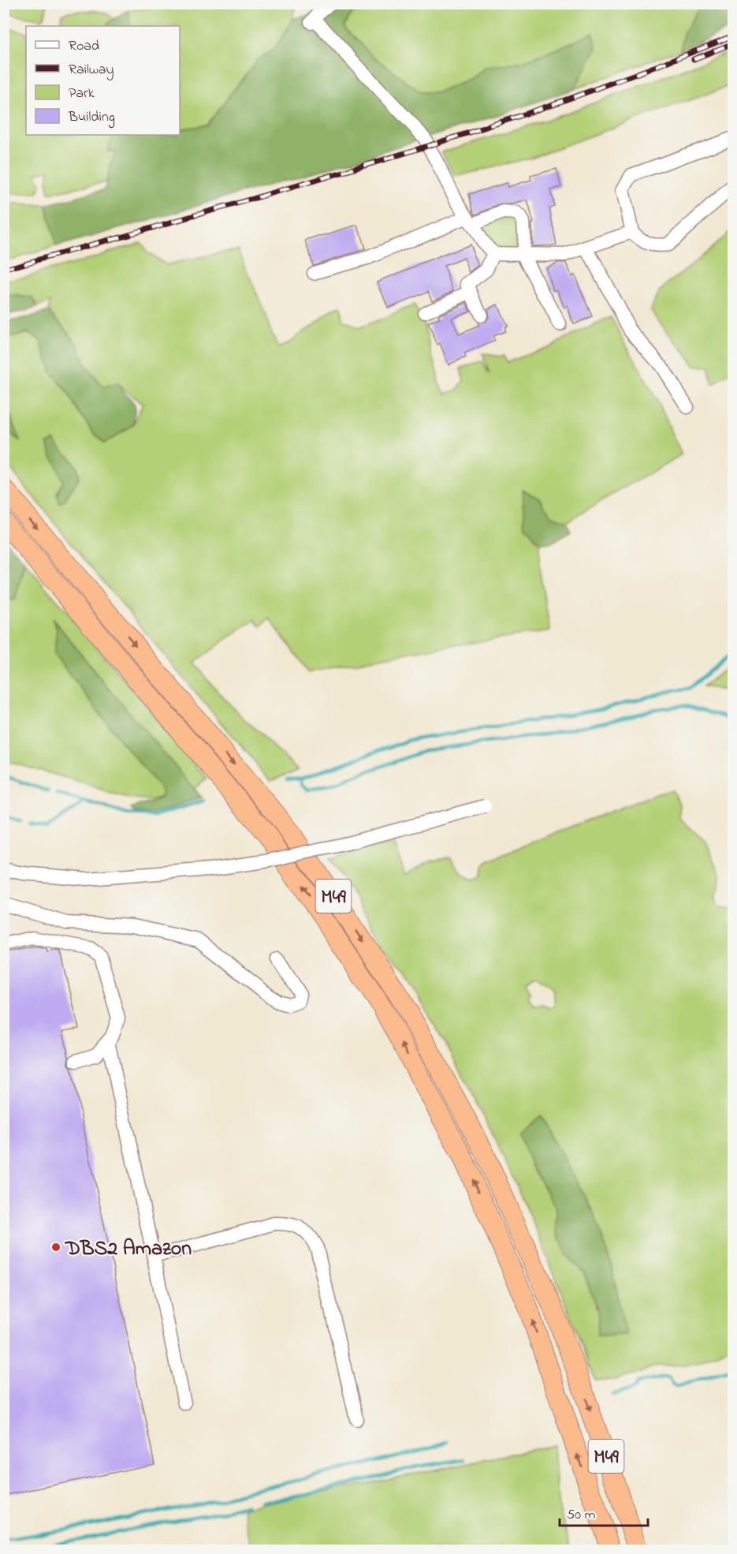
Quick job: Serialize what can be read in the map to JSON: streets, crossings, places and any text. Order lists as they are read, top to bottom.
{
  "streets": {
    "highway": ["M49"]
  },
  "places": ["DBS2 Amazon"],
  "legend": [
    "Road",
    "Railway",
    "Park",
    "Building"
  ],
  "scale_bar": "50 m"
}
